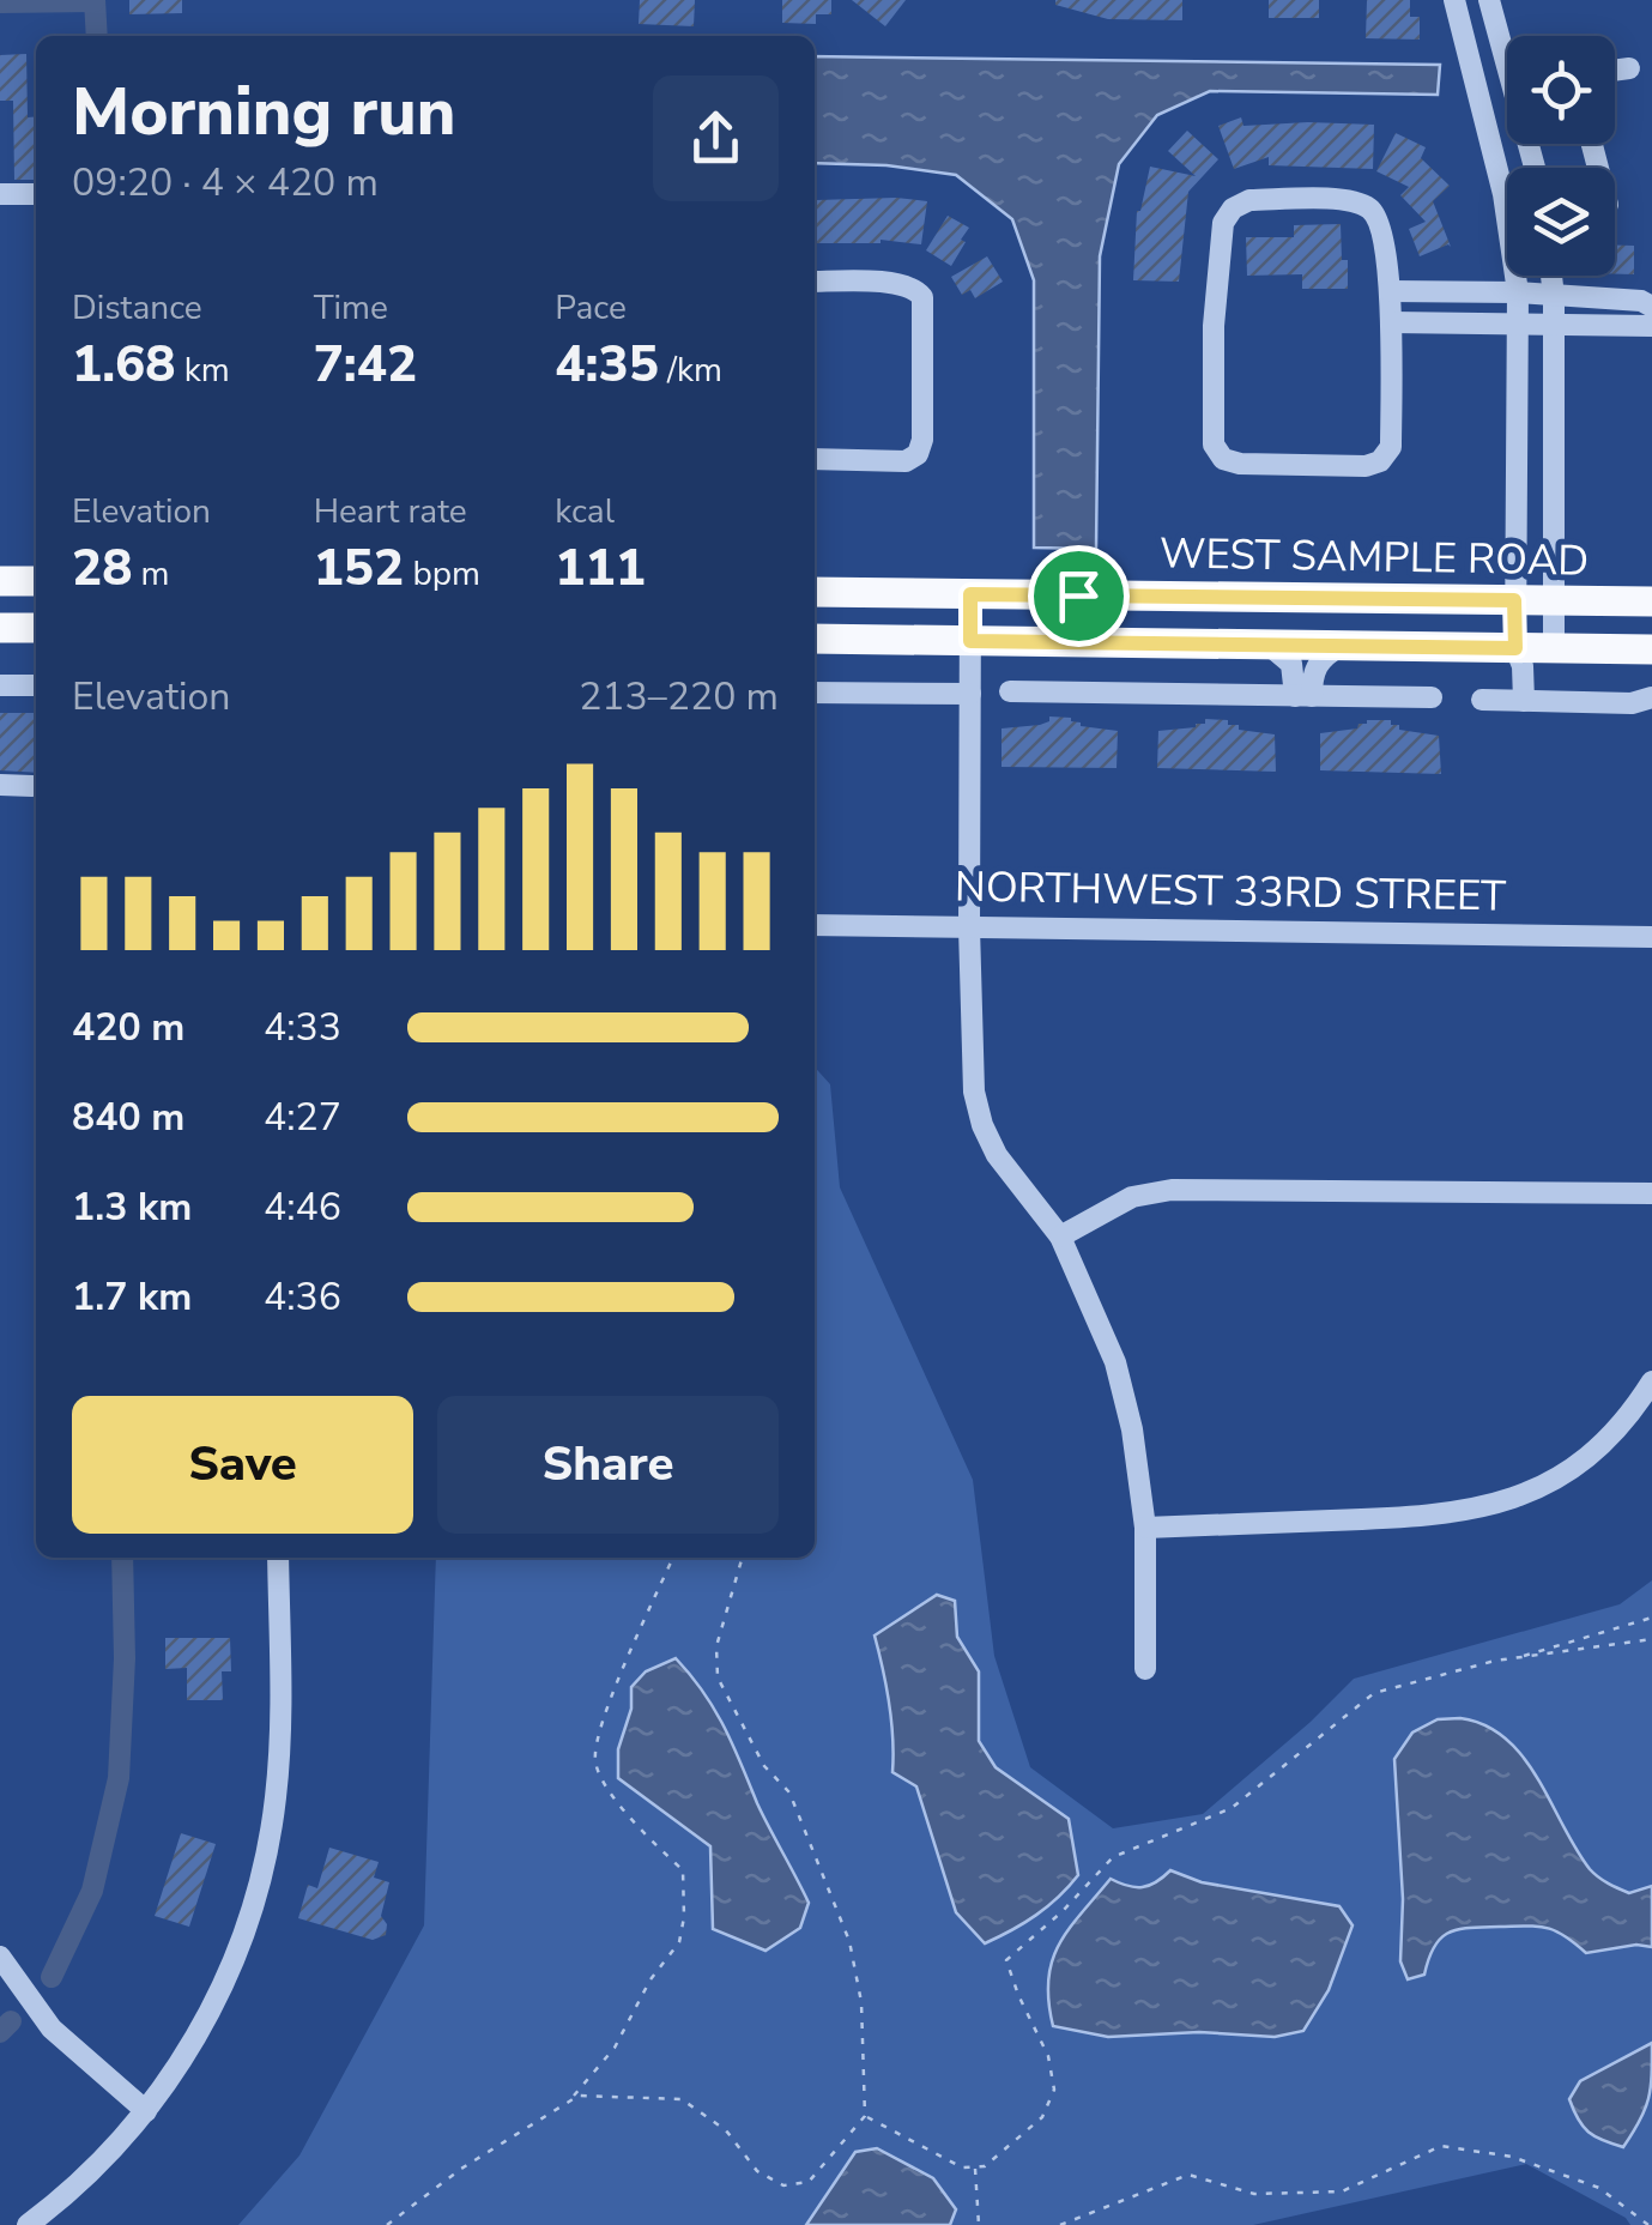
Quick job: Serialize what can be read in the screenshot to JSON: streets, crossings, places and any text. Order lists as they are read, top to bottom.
{
  "streets": {
    "main road": ["WEST SAMPLE ROAD"],
    "street": ["NORTHWEST 33RD STREET"]
  },
  "page": {
    "heading": ["Morning run", "09:20 · 4 × 420 m"],
    "stats": [
      ["Distance", "1.68 km"],
      ["Time", "7:42"],
      ["Pace", "4:35 /km"],
      ["Elevation", "28 m"],
      ["Heart rate", "152 bpm"],
      ["kcal", "111"]
    ],
    "chart": ["Elevation", "213–220 m"],
    "list": [
      {
        "name": "420 m",
        "note": "4:33"
      },
      {
        "name": "840 m",
        "note": "4:27"
      },
      {
        "name": "1.3 km",
        "note": "4:46"
      },
      {
        "name": "1.7 km",
        "note": "4:36"
      }
    ],
    "buttons": ["Save", "Share"]
  }
}
